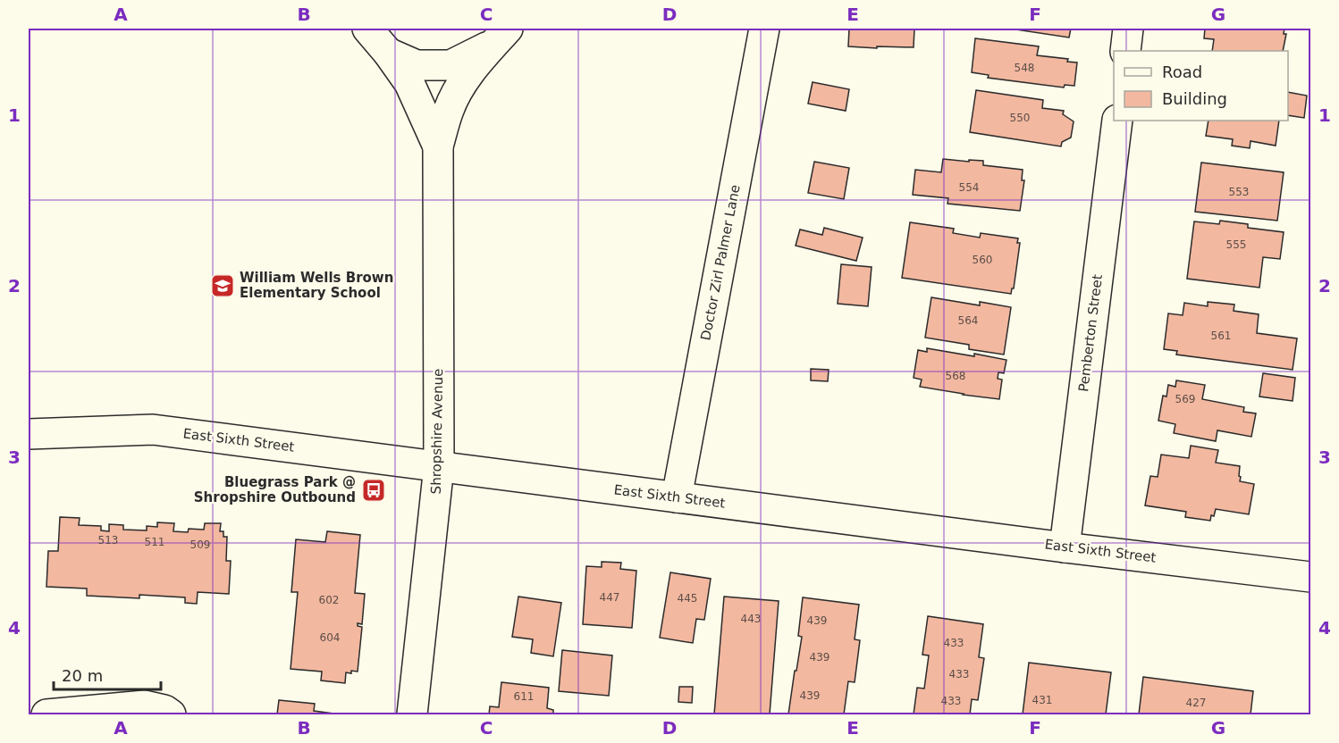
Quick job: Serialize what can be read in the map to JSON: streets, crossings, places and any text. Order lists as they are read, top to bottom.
{
  "streets": {
    "street": [
      "Doctor Zirl Palmer Lane",
      "Pemberton Street",
      "Shropshire Avenue",
      "East Sixth Street"
    ]
  },
  "crossings": [
    ["Doctor Zirl Palmer Lane", "East Sixth Street"],
    ["Pemberton Street", "East Sixth Street"],
    ["Shropshire Avenue", "East Sixth Street"]
  ],
  "places": {
    "school or university": ["William Wells Brown Elementary School"],
    "bus stop": ["Bluegrass Park @ Shropshire Outbound"]
  },
  "house_numbers": [
    "548",
    "550",
    "554",
    "553",
    "555",
    "560",
    "564",
    "561",
    "568",
    "569",
    "513",
    "511",
    "509",
    "447",
    "445",
    "602",
    "443",
    "439",
    "604",
    "433",
    "439",
    "433",
    "439",
    "611",
    "431",
    "433",
    "427"
  ],
  "legend": ["Road", "Building"],
  "scale_bar": "20 m",
  "grid": {
    "columns": [
      "A",
      "B",
      "C",
      "D",
      "E",
      "F",
      "G"
    ],
    "rows": [
      "1",
      "2",
      "3",
      "4"
    ]
  }
}
